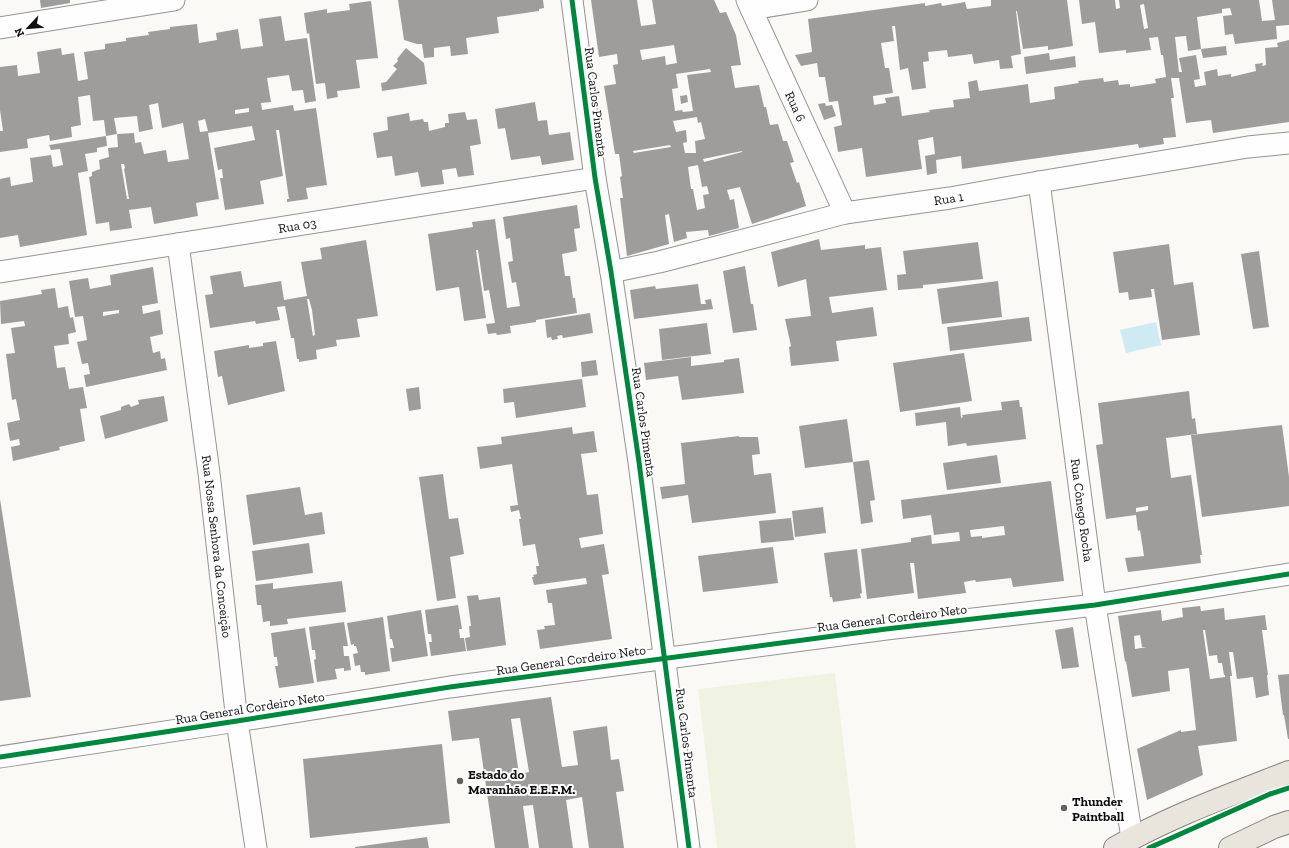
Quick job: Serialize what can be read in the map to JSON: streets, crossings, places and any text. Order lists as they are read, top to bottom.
{
  "streets": {
    "street": [
      "Rua Carlos Pimenta",
      "Rua 6",
      "Rua 1",
      "Rua 03",
      "Rua Cônego Rocha",
      "Rua Nossa Senhora da Conceição",
      "Rua General Cordeiro Neto"
    ]
  },
  "crossings": [
    ["Rua Carlos Pimenta", "Rua 1"],
    ["Rua Carlos Pimenta", "Rua 03"],
    ["Rua Carlos Pimenta", "Rua General Cordeiro Neto"],
    ["Rua 6", "Rua 1"],
    ["Rua 1", "Rua Cônego Rocha"],
    ["Rua 03", "Rua Nossa Senhora da Conceição"],
    ["Rua Cônego Rocha", "Rua General Cordeiro Neto"],
    ["Rua Nossa Senhora da Conceição", "Rua General Cordeiro Neto"]
  ],
  "places": ["Estado do Maranhão E.E.F.M.", "Thunder Paintball"],
  "north": "bottom left"
}
